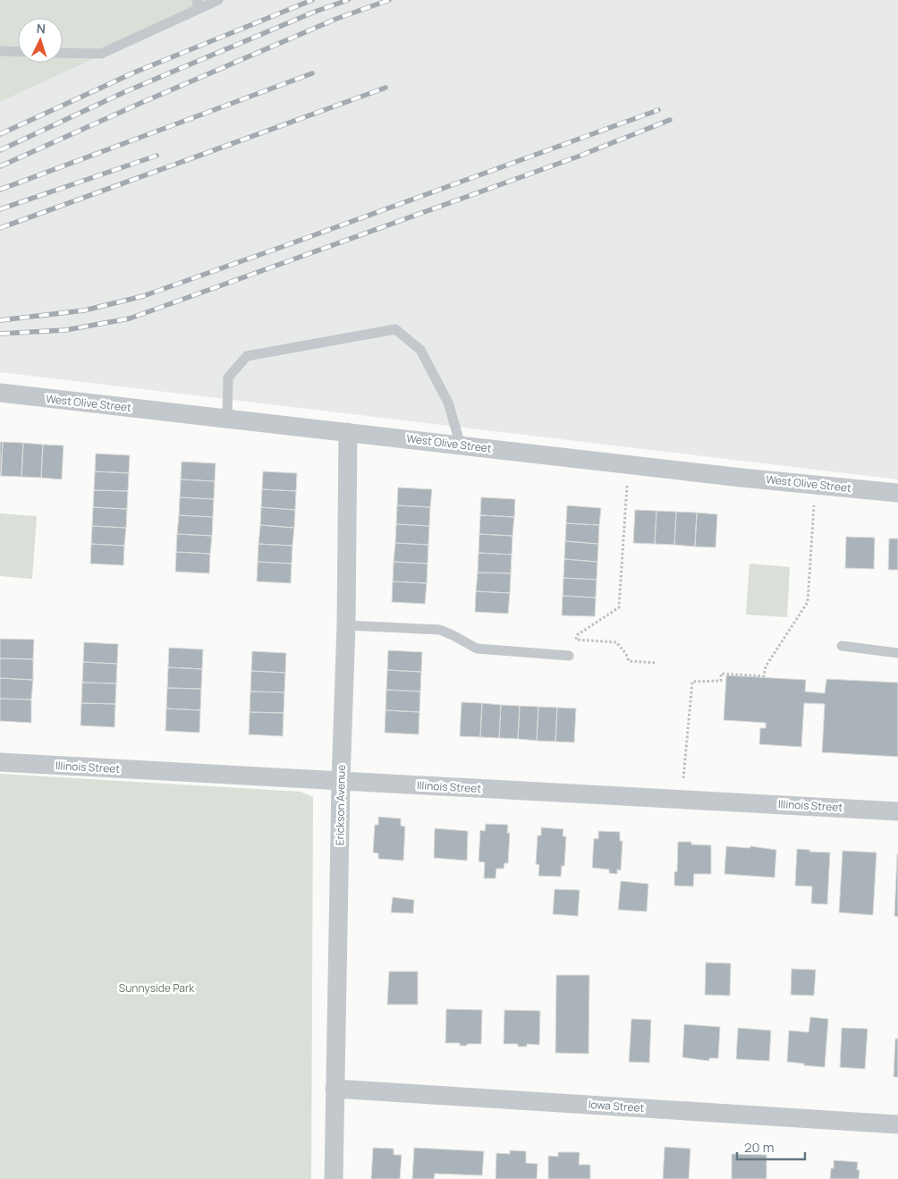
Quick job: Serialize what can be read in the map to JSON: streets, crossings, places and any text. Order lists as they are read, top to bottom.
{
  "streets": {
    "street": [
      "West Olive Street",
      "Illinois Street",
      "Erickson Avenue",
      "Iowa Street"
    ]
  },
  "crossings": [
    ["West Olive Street", "Erickson Avenue"],
    ["Illinois Street", "Erickson Avenue"],
    ["Erickson Avenue", "Iowa Street"]
  ],
  "parks": ["Sunnyside Park"],
  "scale_bar": "20 m",
  "north": "top"
}
